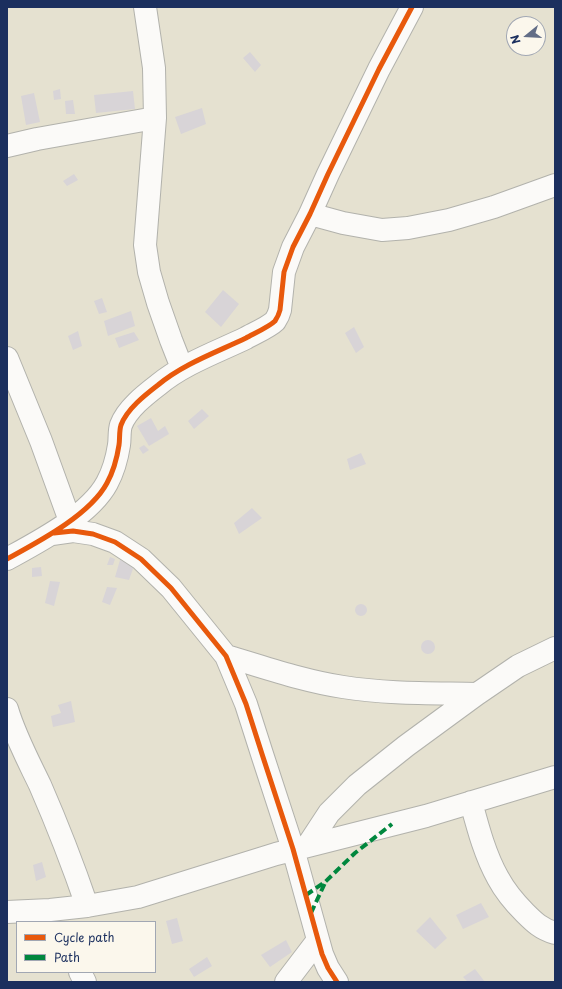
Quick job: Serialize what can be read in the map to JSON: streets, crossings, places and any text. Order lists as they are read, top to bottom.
{
  "legend": ["Cycle path", "Path"],
  "north": "left"
}
